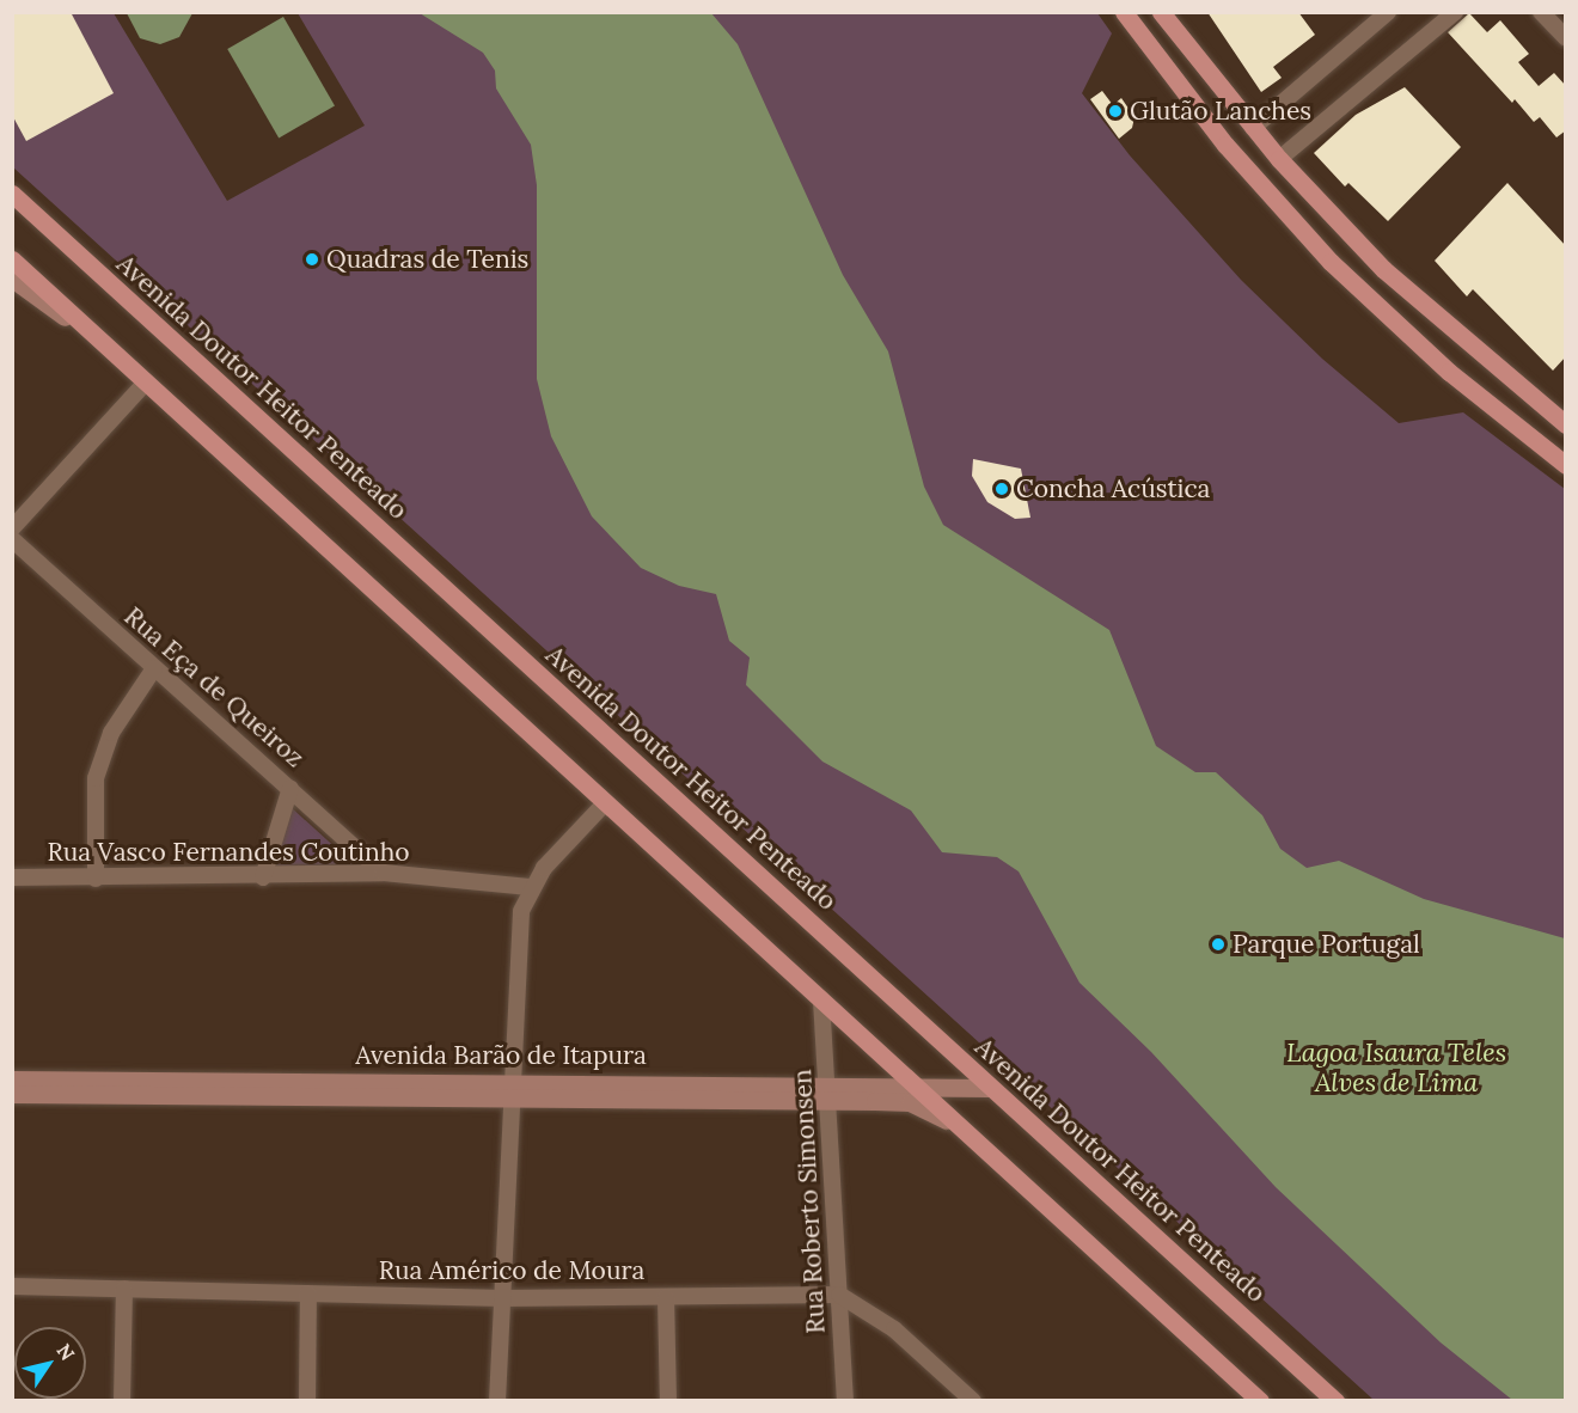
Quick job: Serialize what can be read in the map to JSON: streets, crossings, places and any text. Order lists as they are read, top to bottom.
{
  "streets": {
    "main road": ["Avenida Doutor Heitor Penteado", "Avenida Barão de Itapura"],
    "street": [
      "Rua Eça de Queiroz",
      "Rua Vasco Fernandes Coutinho",
      "Rua Roberto Simonsen",
      "Rua Américo de Moura"
    ]
  },
  "crossings": [
    ["Avenida Doutor Heitor Penteado", "Avenida Barão de Itapura"],
    ["Rua Eça de Queiroz", "Rua Vasco Fernandes Coutinho"],
    ["Avenida Barão de Itapura", "Rua Roberto Simonsen"],
    ["Rua Roberto Simonsen", "Rua Américo de Moura"]
  ],
  "water": ["Lagoa Isaura Teles Alves de Lima"],
  "places": [
    "Glutão Lanches",
    "Quadras de Tenis",
    "Concha Acústica",
    "Parque Portugal"
  ],
  "north": "top right"
}
